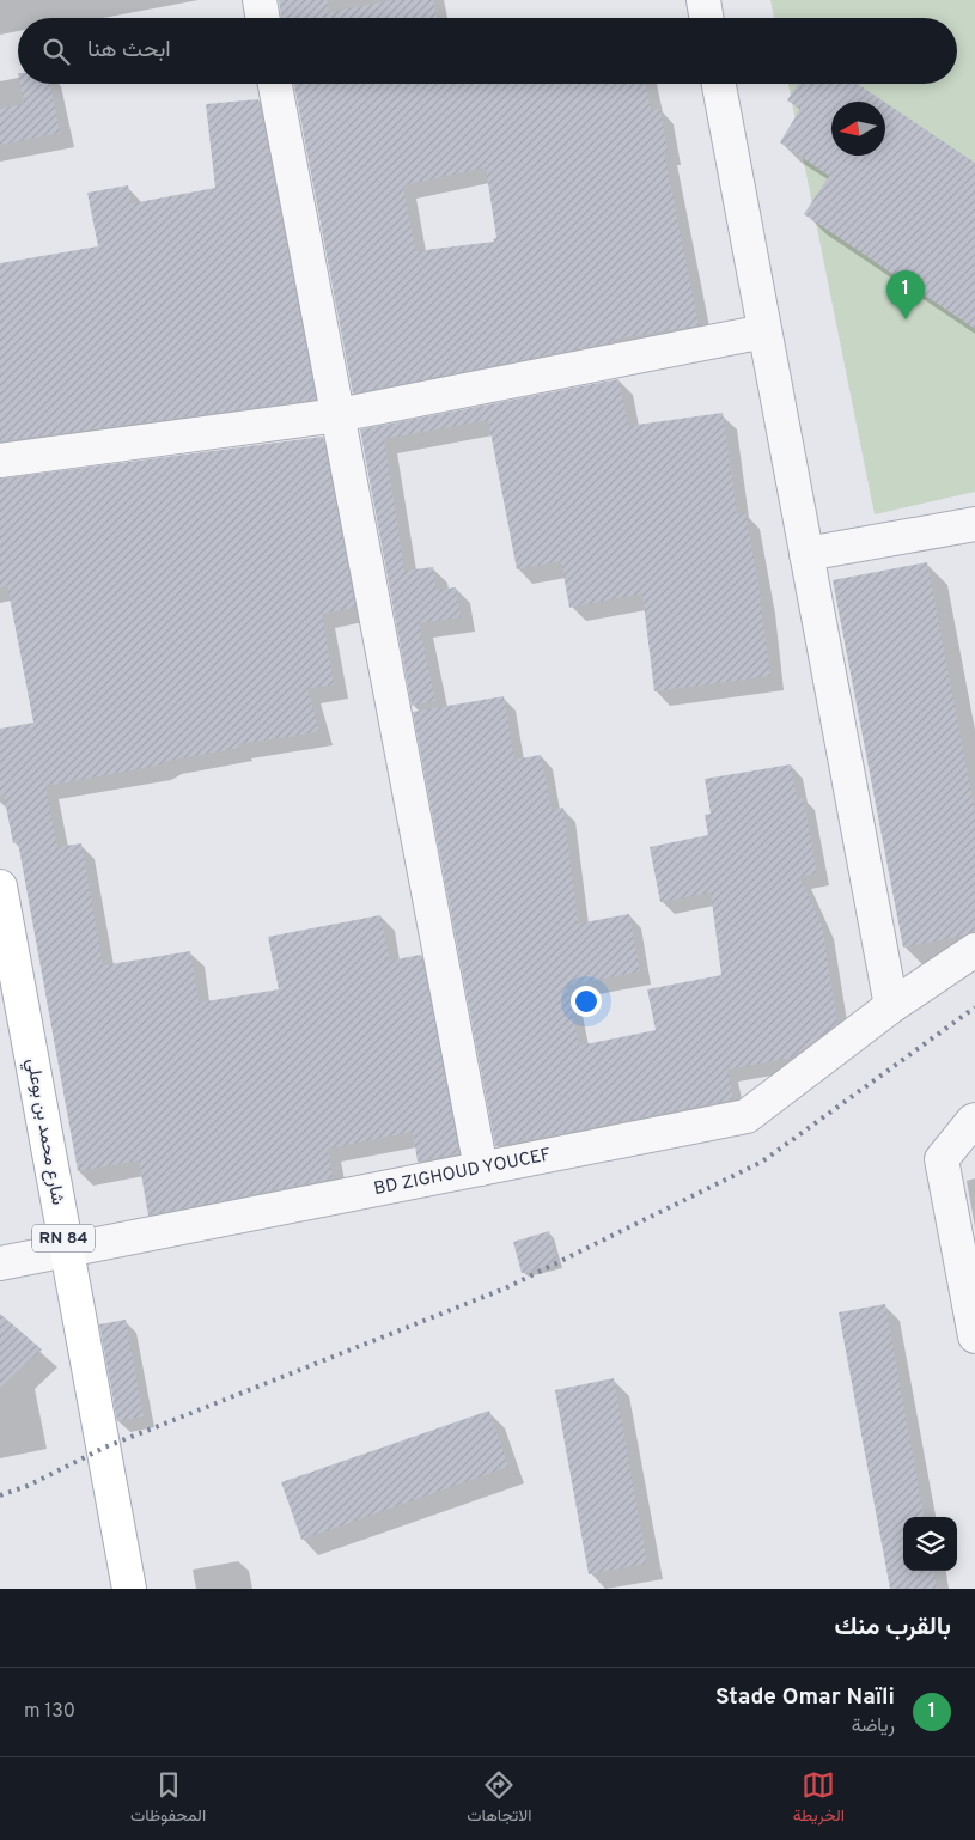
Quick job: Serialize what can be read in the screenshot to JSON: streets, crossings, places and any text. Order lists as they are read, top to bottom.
{
  "streets": {
    "main road": ["شارع محمد بن بوعلي", "RN 84"],
    "street": ["BD ZIGHOUD YOUCEF"]
  },
  "crossings": [
    ["شارع محمد بن بوعلي", "BD ZIGHOUD YOUCEF"]
  ],
  "north": "left",
  "page": {
    "search": "ابحث هنا",
    "pins": "1",
    "heading": "بالقرب منك",
    "list": [
      {
        "mark": "1",
        "name": "Stade Omar Naïli",
        "note": "رياضة",
        "value": "130 m"
      }
    ],
    "nav": ["الخريطة", "الاتجاهات", "المحفوظات"]
  }
}
